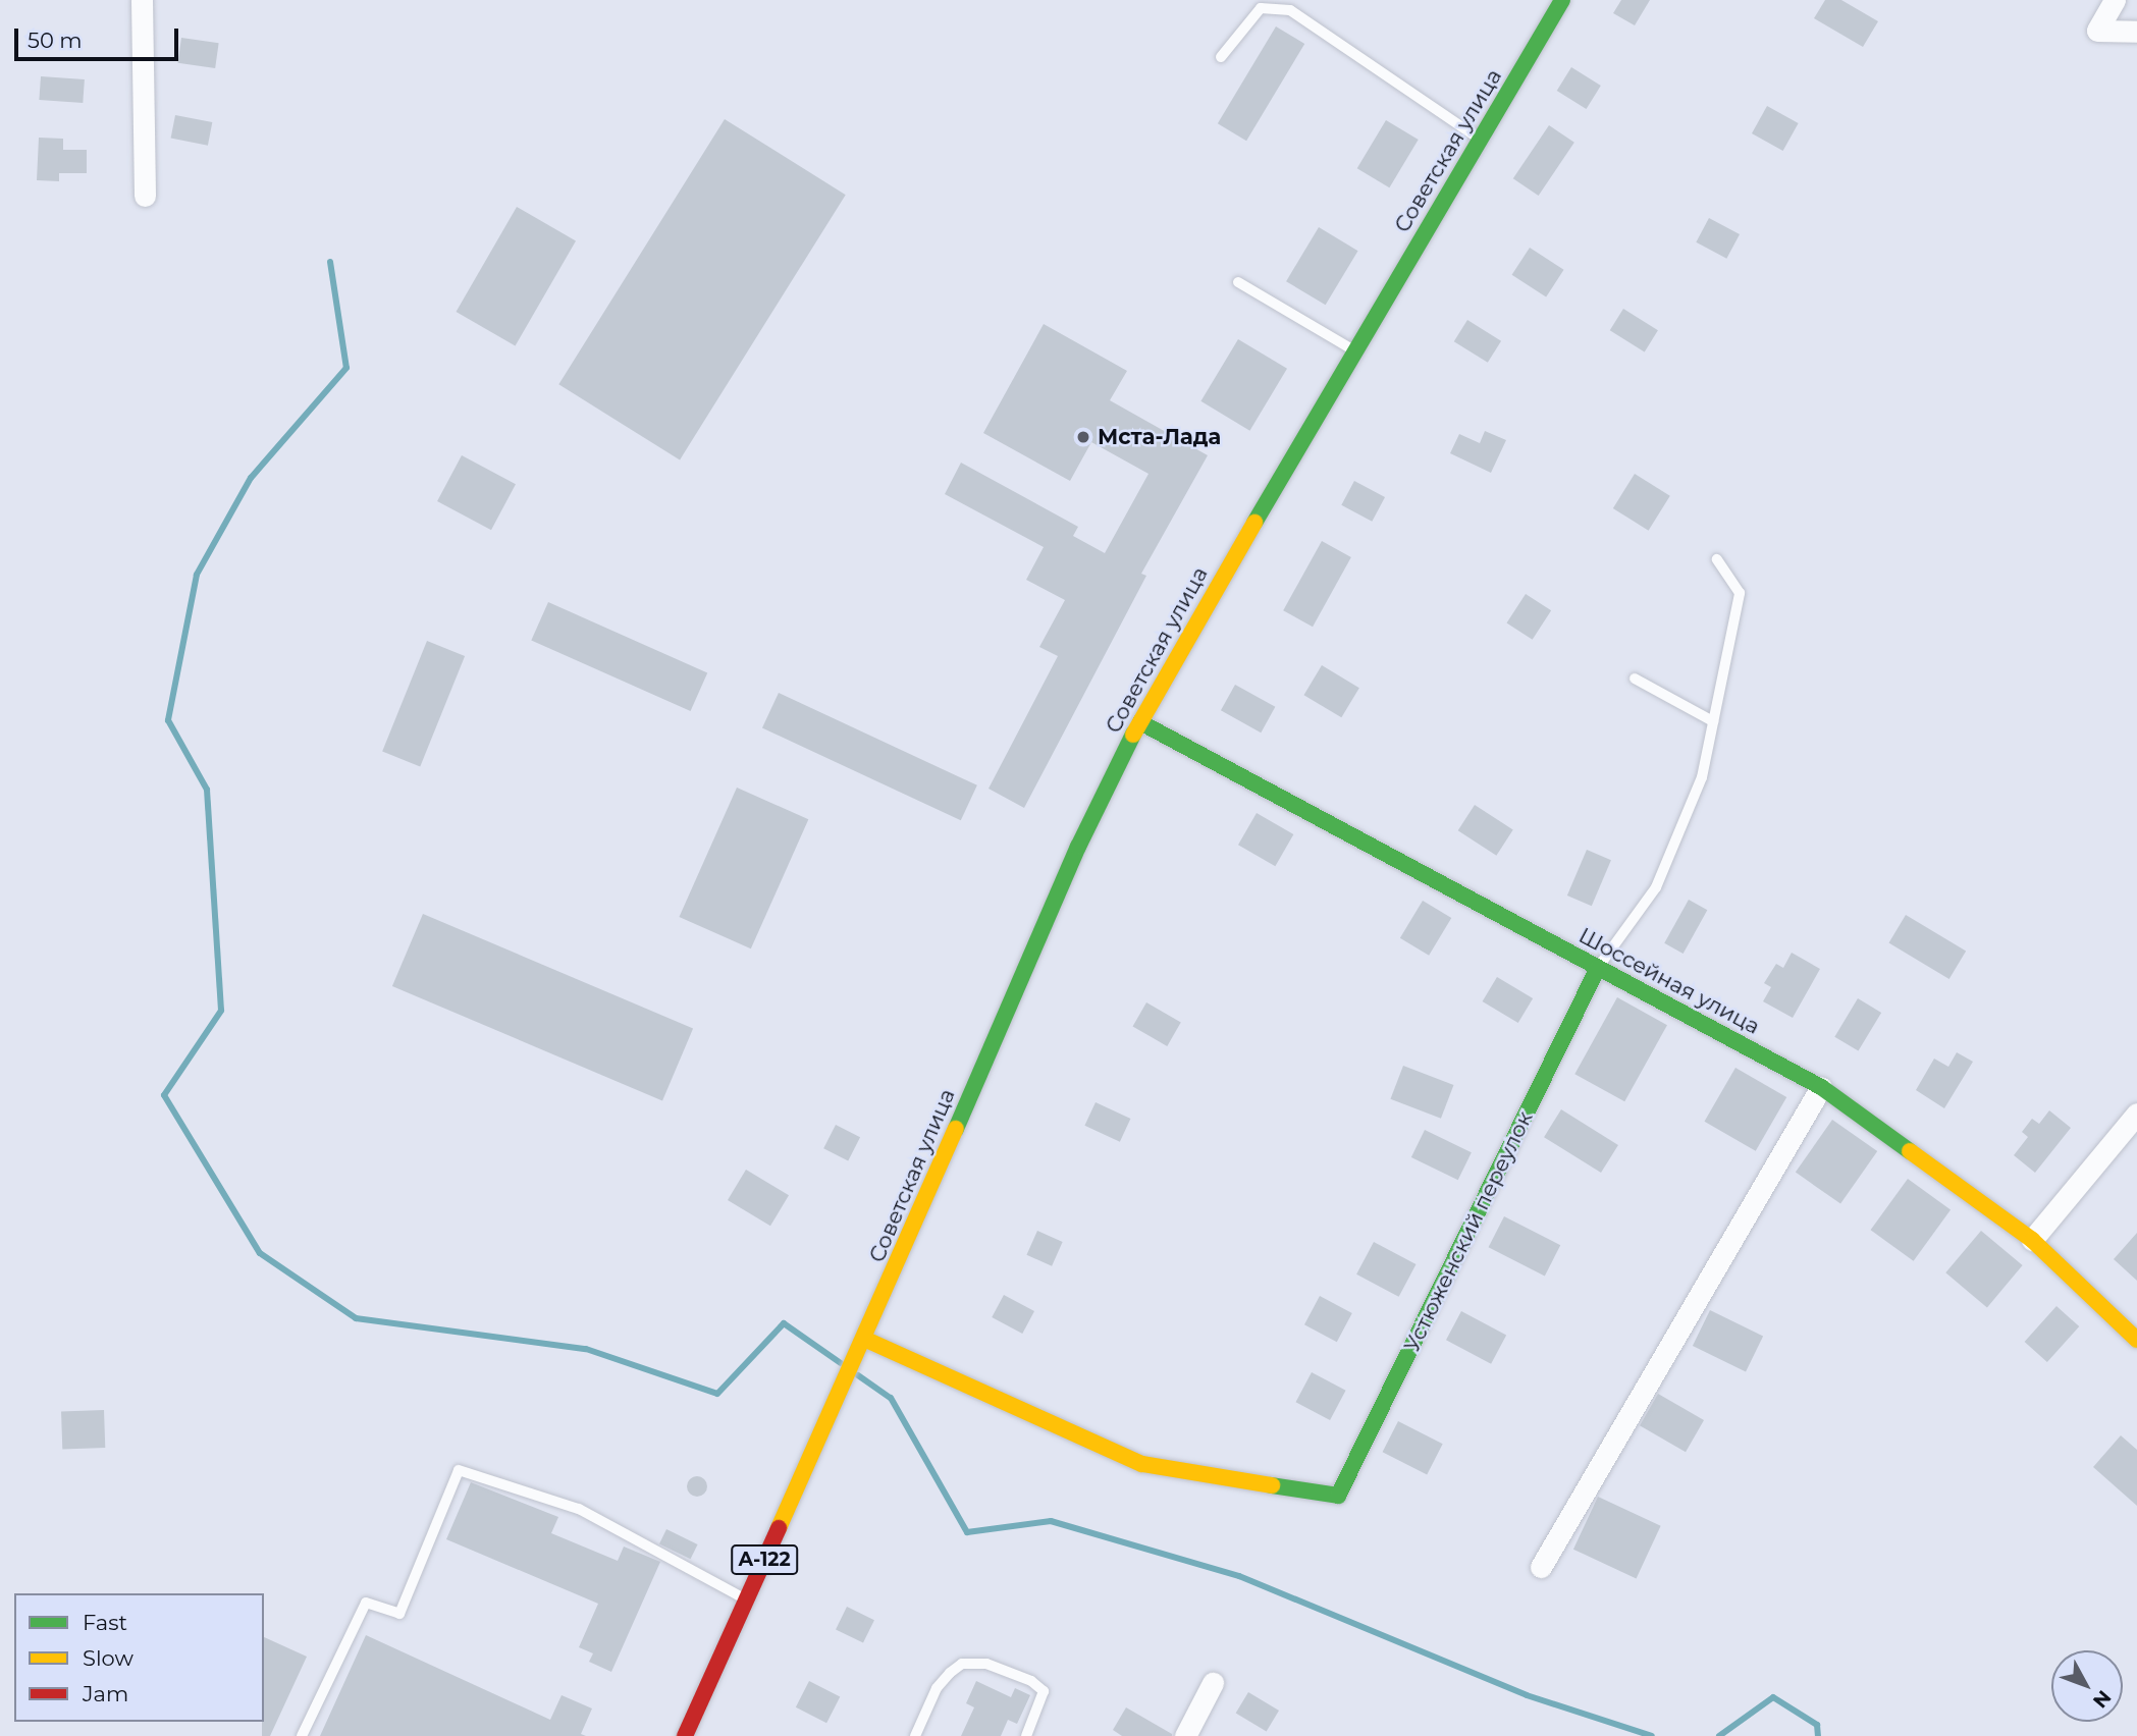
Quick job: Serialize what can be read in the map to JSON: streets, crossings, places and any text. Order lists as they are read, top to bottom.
{
  "streets": {
    "street": [
      "Советская улица",
      "Шоссейная улица",
      "Устюженский переулок",
      "А-122"
    ]
  },
  "crossings": [
    ["Советская улица", "Шоссейная улица"],
    ["Советская улица", "Устюженский переулок"],
    ["Советская улица", "А-122"],
    ["Шоссейная улица", "Устюженский переулок"]
  ],
  "places": ["Мста-Лада"],
  "legend": ["Fast", "Slow", "Jam"],
  "scale_bar": "50 m",
  "north": "bottom right"
}
